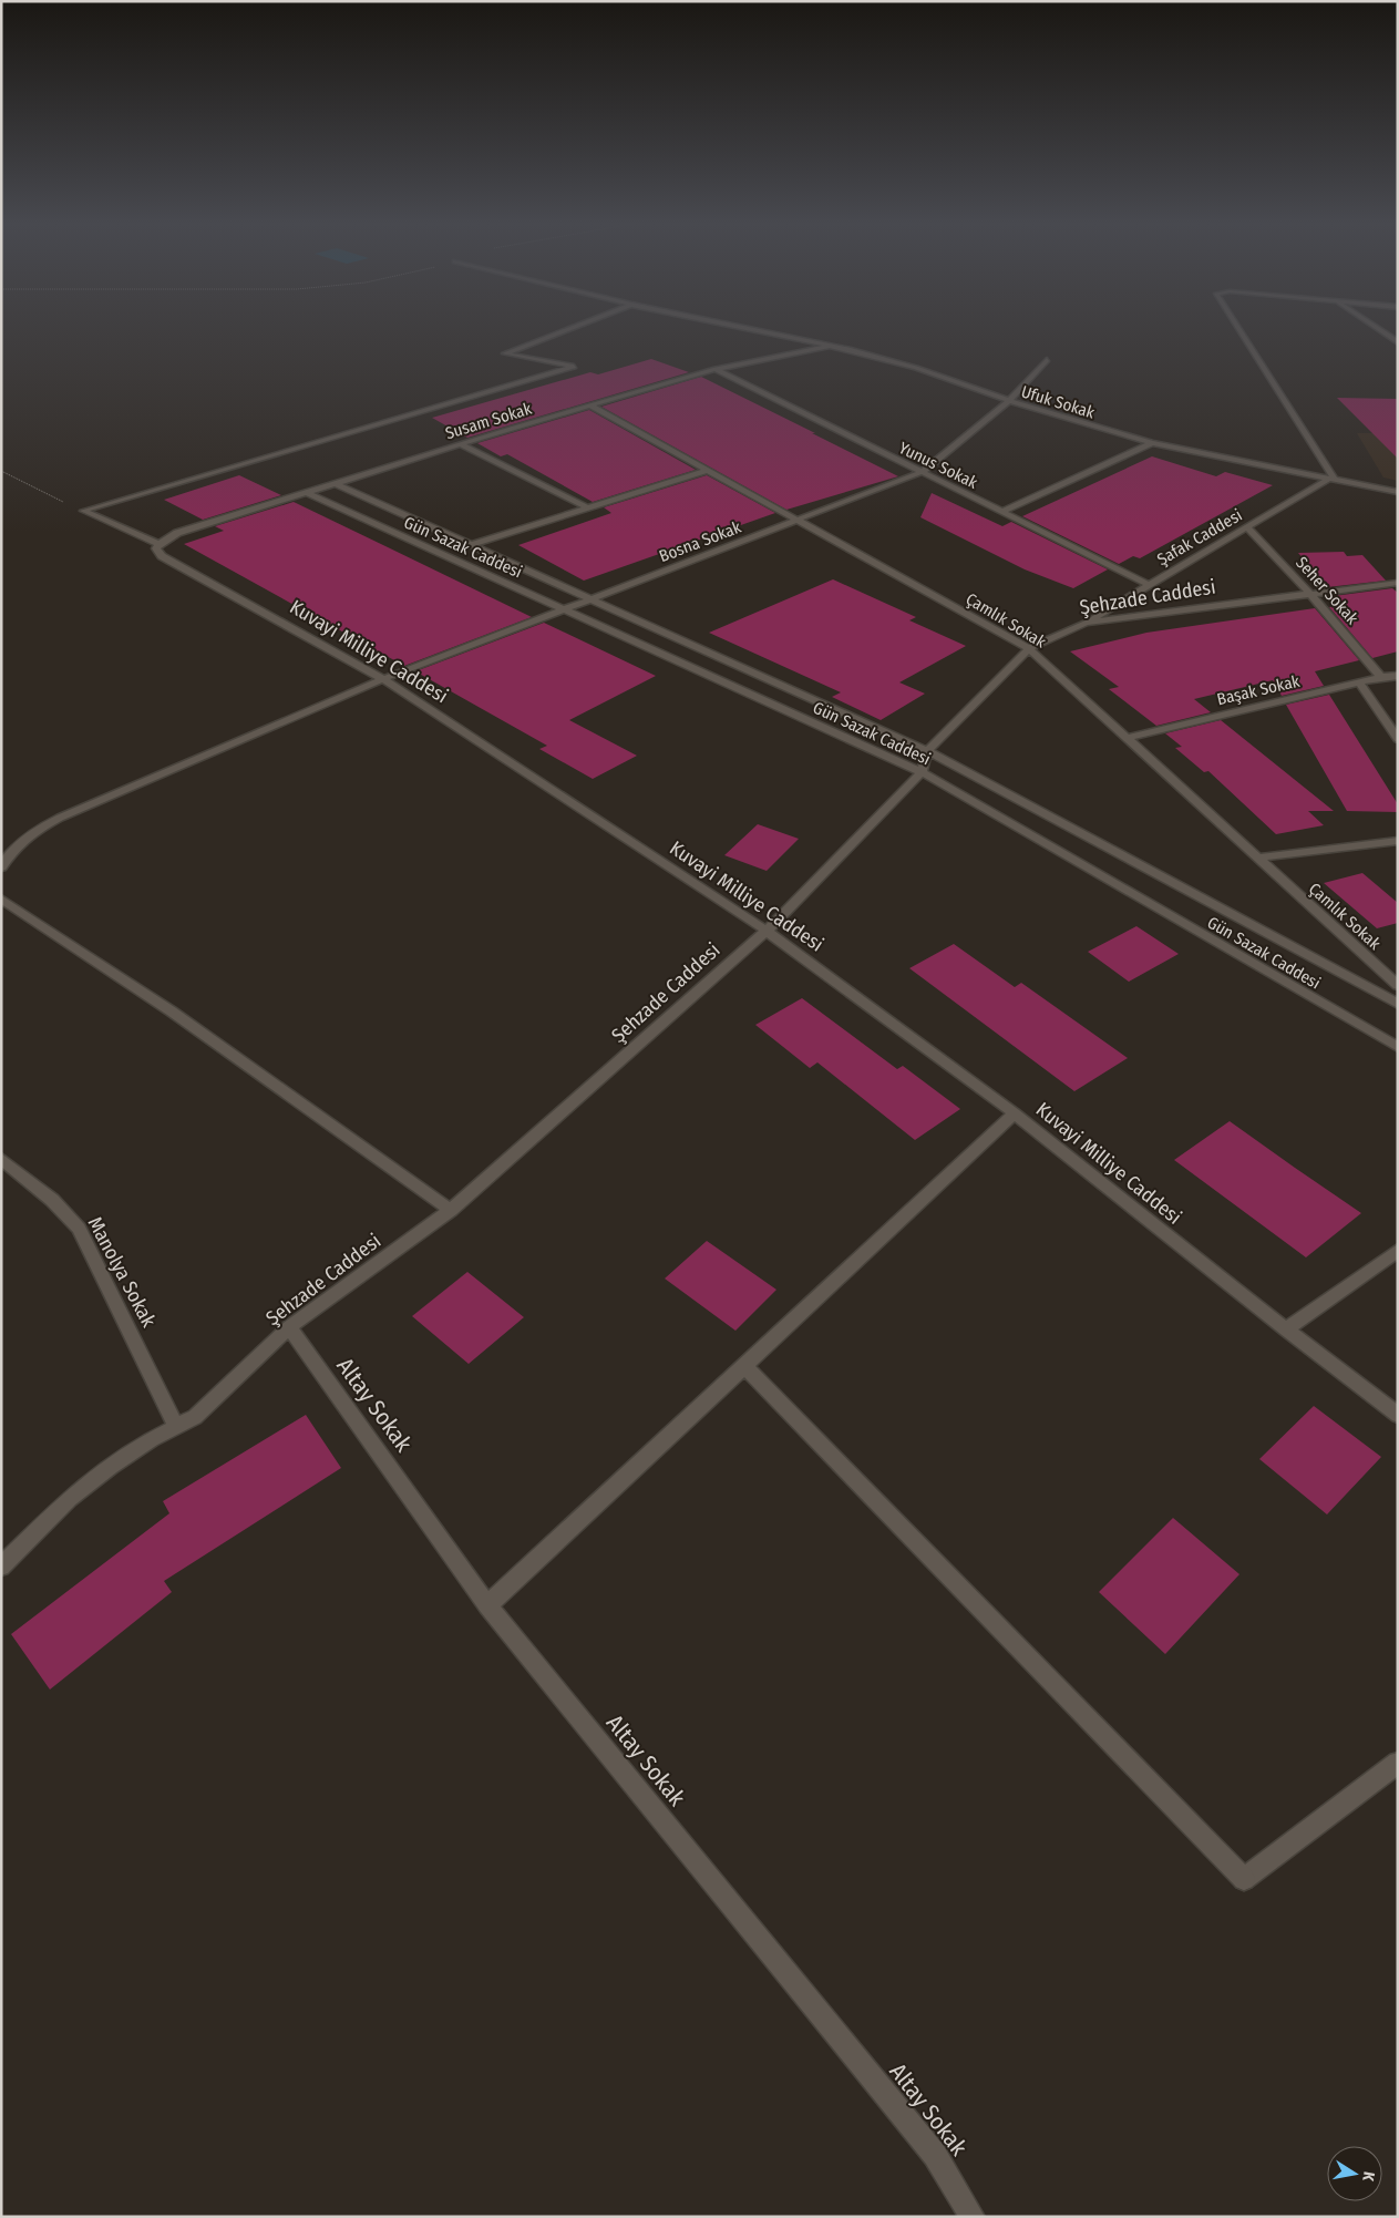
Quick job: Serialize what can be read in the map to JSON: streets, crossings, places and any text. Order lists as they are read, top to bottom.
{
  "streets": {
    "street": [
      "Ufuk Sokak",
      "Susam Sokak",
      "Yunus Sokak",
      "Şafak Caddesi",
      "Bosna Sokak",
      "Gün Sazak Caddesi",
      "Seher Sokak",
      "Şehzade Caddesi",
      "Çamlık Sokak",
      "Kuvayi Milliye Caddesi",
      "Başak Sokak",
      "Manolya Sokak",
      "Altay Sokak"
    ]
  },
  "crossings": [
    ["Ufuk Sokak", "Susam Sokak"],
    ["Ufuk Sokak", "Şafak Caddesi"],
    ["Ufuk Sokak", "Bosna Sokak"],
    ["Susam Sokak", "Yunus Sokak"],
    ["Susam Sokak", "Gün Sazak Caddesi"],
    ["Susam Sokak", "Çamlık Sokak"],
    ["Susam Sokak", "Kuvayi Milliye Caddesi"],
    ["Yunus Sokak", "Şafak Caddesi"],
    ["Yunus Sokak", "Bosna Sokak"],
    ["Şafak Caddesi", "Seher Sokak"],
    ["Şafak Caddesi", "Şehzade Caddesi"],
    ["Bosna Sokak", "Gün Sazak Caddesi"],
    ["Bosna Sokak", "Çamlık Sokak"],
    ["Bosna Sokak", "Kuvayi Milliye Caddesi"],
    ["Gün Sazak Caddesi", "Şehzade Caddesi"],
    ["Seher Sokak", "Şehzade Caddesi"],
    ["Seher Sokak", "Başak Sokak"],
    ["Şehzade Caddesi", "Çamlık Sokak"],
    ["Şehzade Caddesi", "Kuvayi Milliye Caddesi"],
    ["Şehzade Caddesi", "Manolya Sokak"],
    ["Şehzade Caddesi", "Altay Sokak"],
    ["Çamlık Sokak", "Başak Sokak"]
  ],
  "north": "right"
}
